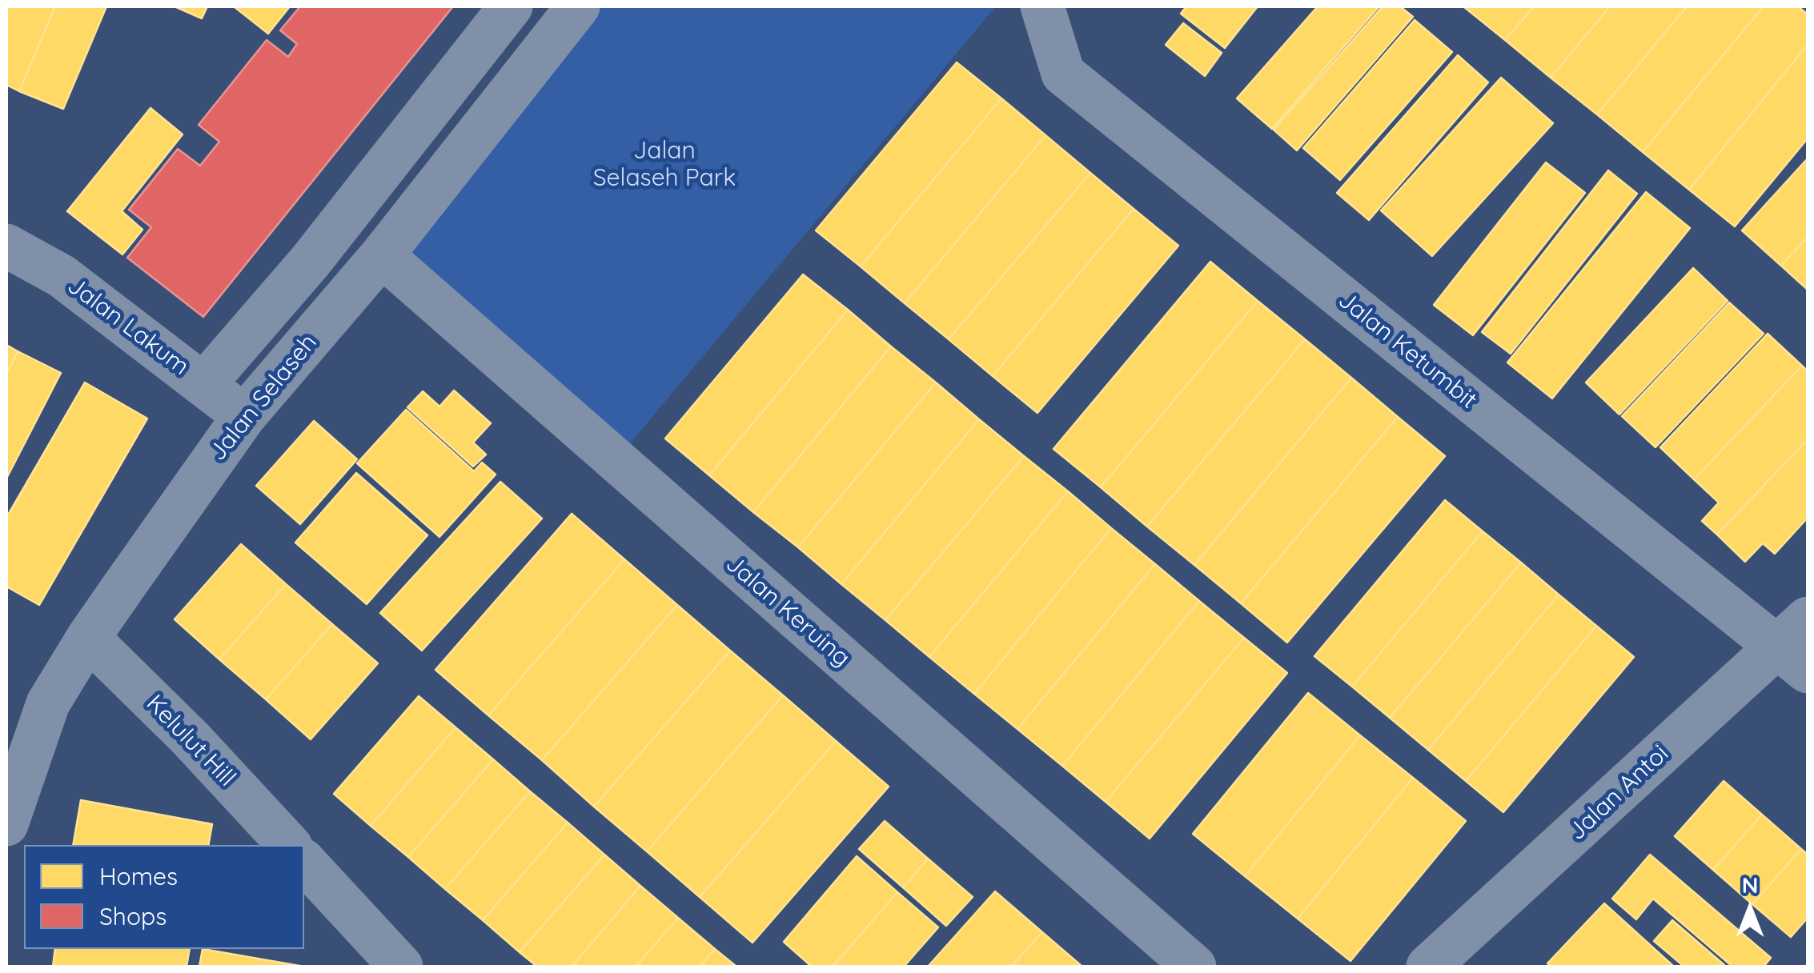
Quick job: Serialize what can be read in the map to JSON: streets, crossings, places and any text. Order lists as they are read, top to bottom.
{
  "streets": {
    "street": [
      "Jalan Lakum",
      "Jalan Ketumbit",
      "Jalan Selaseh",
      "Jalan Keruing",
      "Kelulut Hill",
      "Jalan Antoi"
    ]
  },
  "crossings": [
    ["Jalan Lakum", "Jalan Selaseh"],
    ["Jalan Ketumbit", "Jalan Antoi"],
    ["Jalan Selaseh", "Jalan Keruing"],
    ["Jalan Selaseh", "Kelulut Hill"]
  ],
  "parks": ["Jalan Selaseh Park"],
  "legend": ["Homes", "Shops"],
  "north": "top"
}
